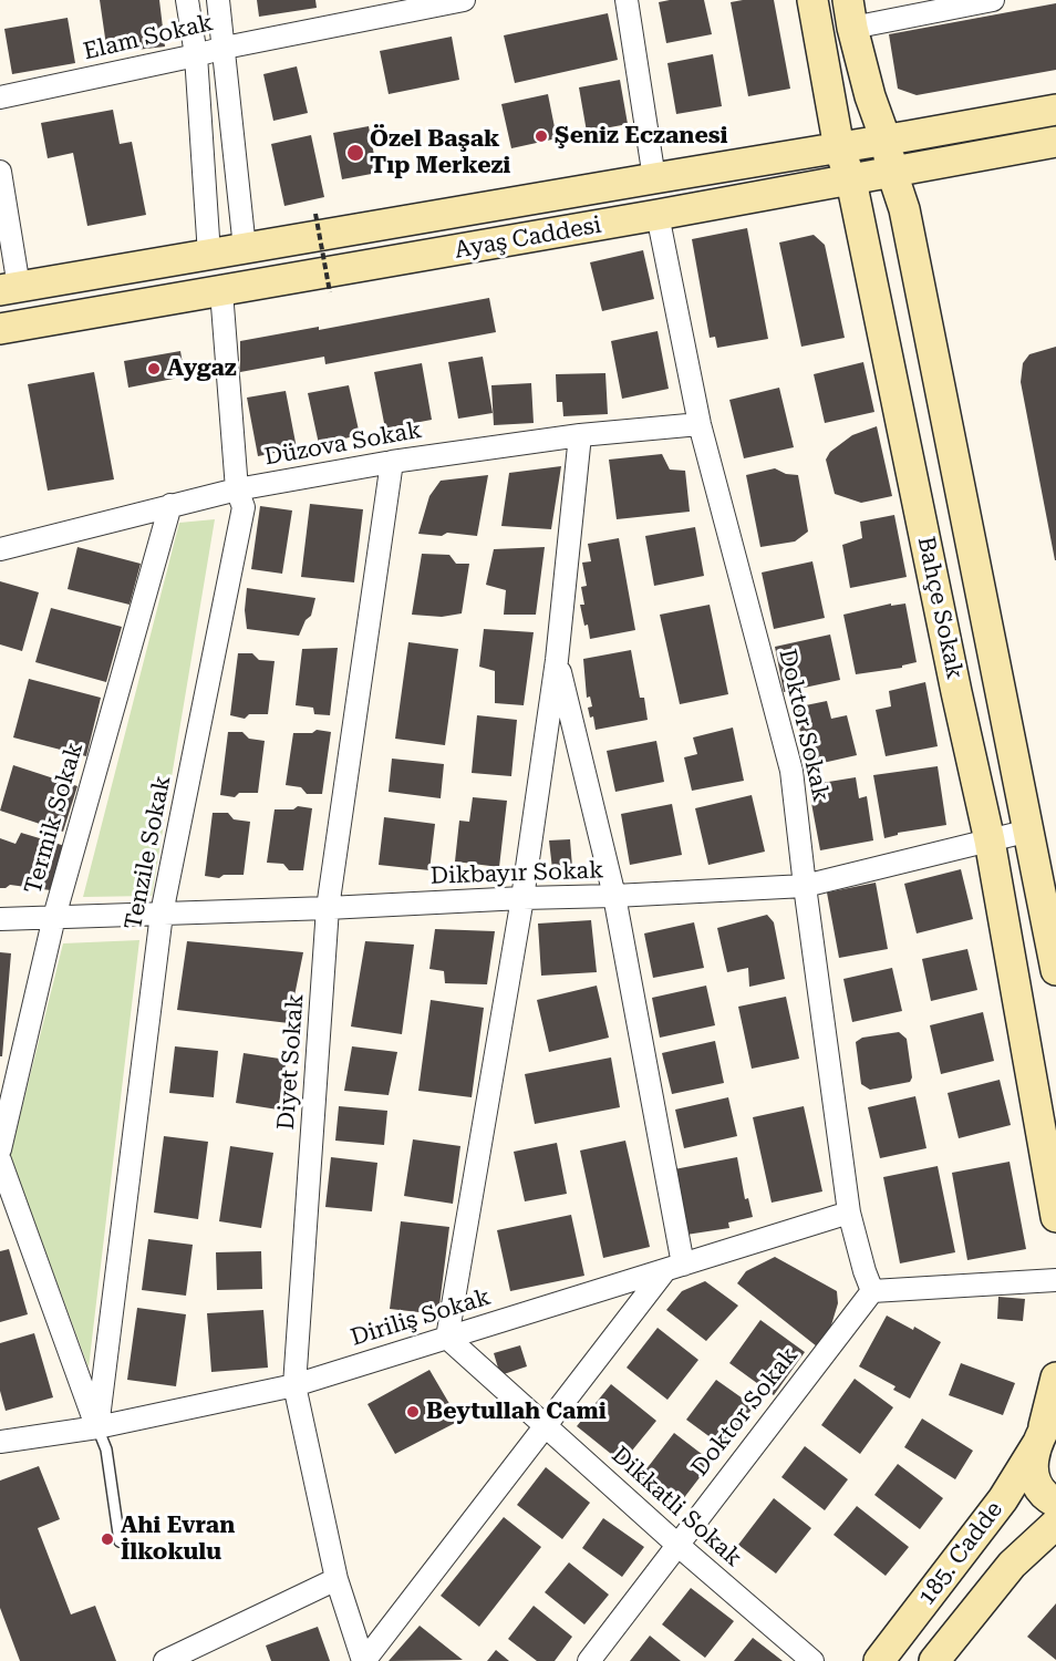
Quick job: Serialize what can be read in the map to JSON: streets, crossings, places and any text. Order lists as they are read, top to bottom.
{
  "streets": {
    "street": [
      "Elam Sokak",
      "Ayaş Caddesi",
      "Düzova Sokak",
      "Bahçe Sokak",
      "Doktor Sokak",
      "Termik Sokak",
      "Tenzile Sokak",
      "Dikbayır Sokak",
      "Diyet Sokak",
      "Diriliş Sokak",
      "Dikkatli Sokak",
      "185. Cadde"
    ]
  },
  "crossings": [
    ["Ayaş Caddesi", "Bahçe Sokak"],
    ["Ayaş Caddesi", "Doktor Sokak"],
    ["Ayaş Caddesi", "Tenzile Sokak"],
    ["Düzova Sokak", "Doktor Sokak"],
    ["Düzova Sokak", "Termik Sokak"],
    ["Düzova Sokak", "Tenzile Sokak"],
    ["Düzova Sokak", "Diyet Sokak"],
    ["Bahçe Sokak", "Dikbayır Sokak"],
    ["Doktor Sokak", "Dikbayır Sokak"],
    ["Doktor Sokak", "Diriliş Sokak"],
    ["Doktor Sokak", "Dikkatli Sokak"],
    ["Termik Sokak", "Dikbayır Sokak"],
    ["Tenzile Sokak", "Dikbayır Sokak"],
    ["Tenzile Sokak", "Diriliş Sokak"],
    ["Dikbayır Sokak", "Diyet Sokak"],
    ["Diyet Sokak", "Diriliş Sokak"],
    ["Diriliş Sokak", "Dikkatli Sokak"]
  ],
  "places": [
    "Şeniz Eczanesi",
    "Özel Başak Tıp Merkezi",
    "Aygaz",
    "Beytullah Cami",
    "Ahi Evran İlkokulu"
  ]
}
